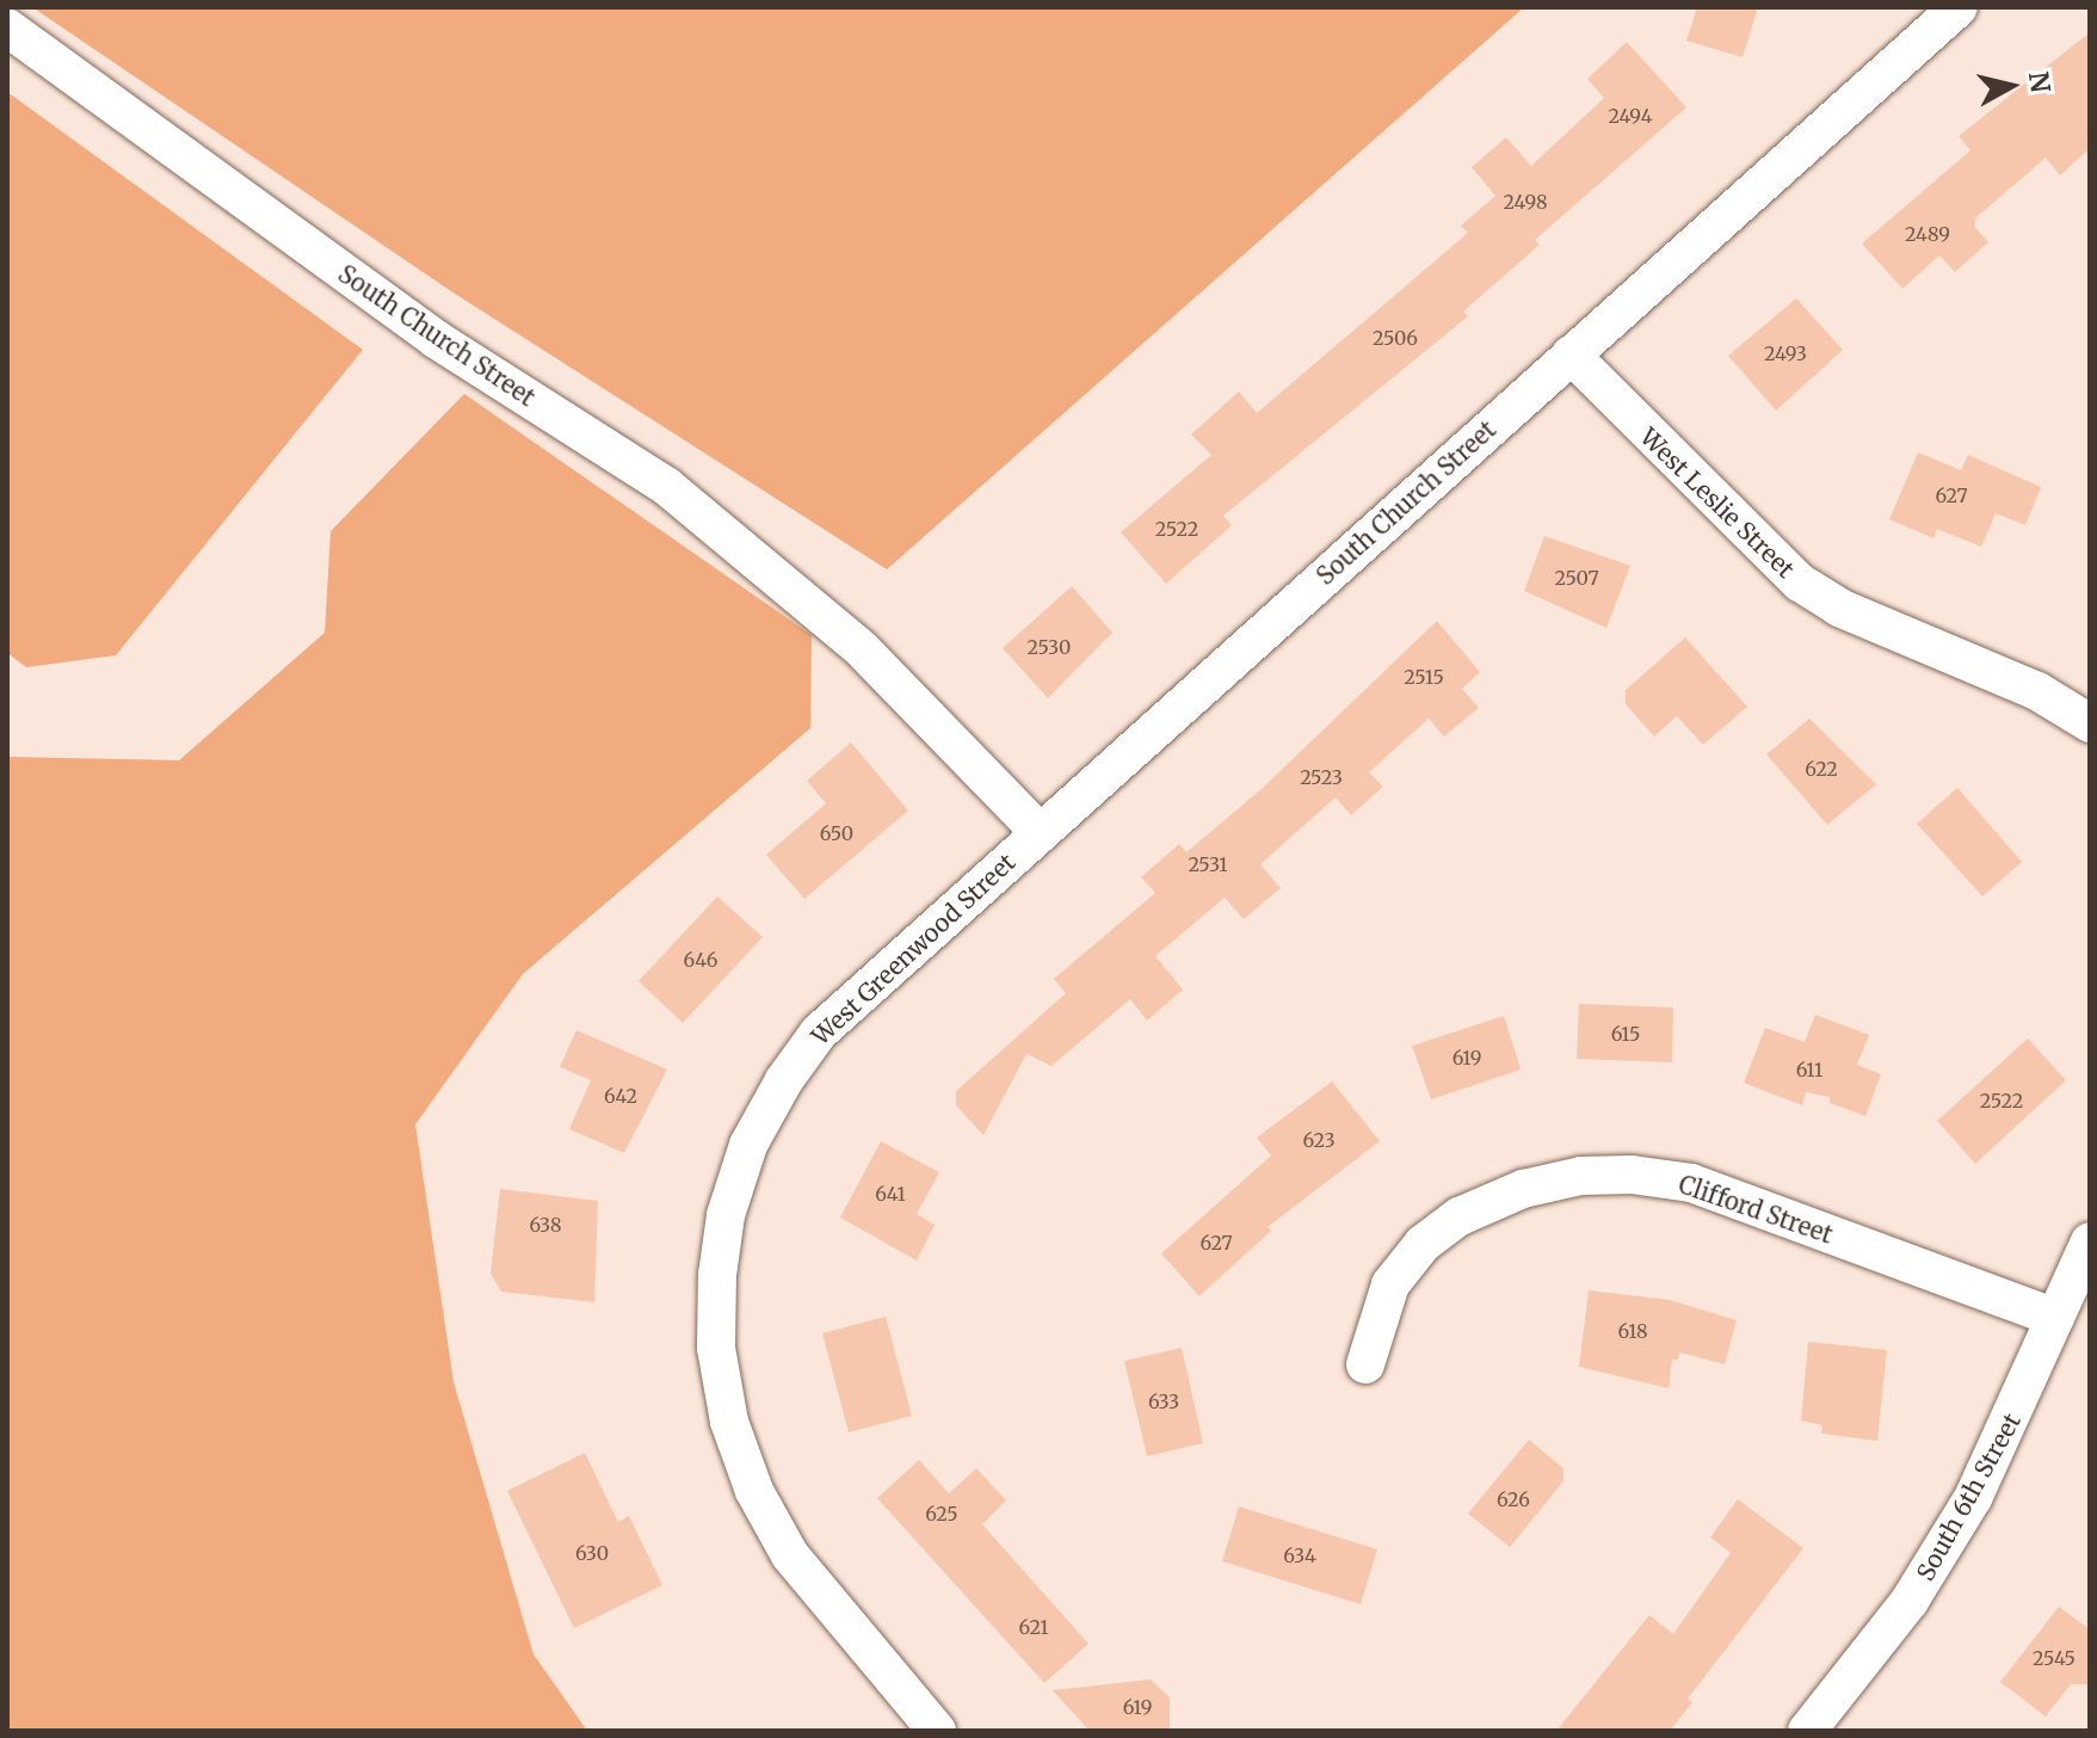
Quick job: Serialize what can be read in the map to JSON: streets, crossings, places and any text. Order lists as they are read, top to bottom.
{
  "streets": {
    "street": [
      "South Church Street",
      "West Leslie Street",
      "West Greenwood Street",
      "Clifford Street",
      "South 6th Street"
    ]
  },
  "crossings": [
    ["South Church Street", "West Leslie Street"],
    ["South Church Street", "West Greenwood Street"],
    ["Clifford Street", "South 6th Street"]
  ],
  "house_numbers": [
    "2494",
    "2498",
    "2489",
    "2506",
    "2493",
    "627",
    "2522",
    "2507",
    "2530",
    "2515",
    "622",
    "2523",
    "650",
    "2531",
    "646",
    "615",
    "619",
    "611",
    "642",
    "2522",
    "623",
    "641",
    "638",
    "627",
    "618",
    "633",
    "626",
    "625",
    "630",
    "634",
    "621",
    "2545",
    "619"
  ],
  "north": "right"
}
